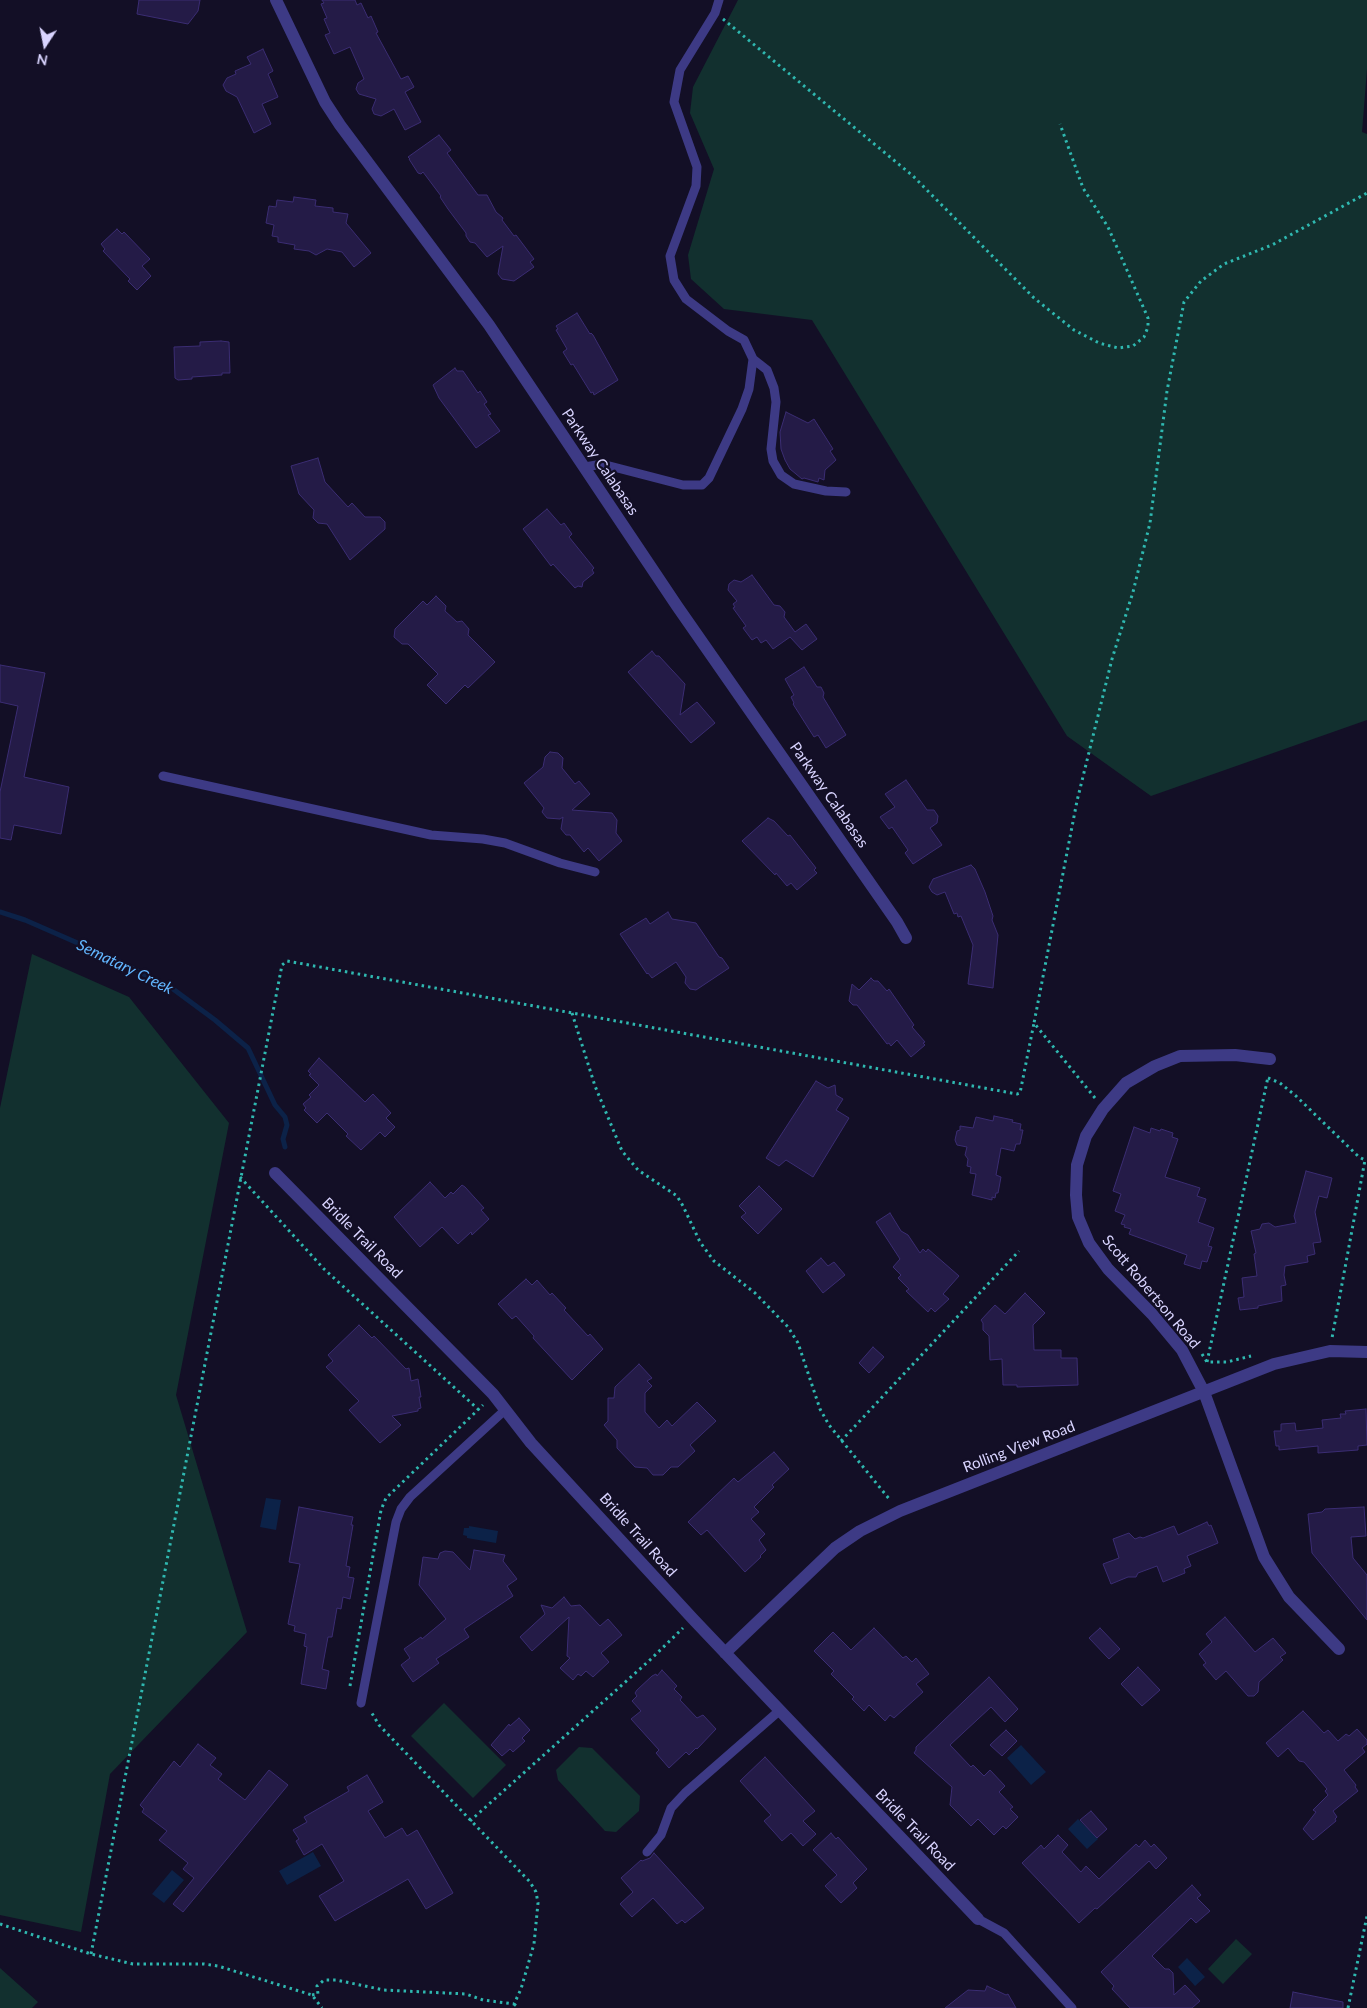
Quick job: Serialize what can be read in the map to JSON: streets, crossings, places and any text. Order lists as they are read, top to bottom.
{
  "streets": {
    "street": [
      "Parkway Calabasas",
      "Bridle Trail Road",
      "Scott Robertson Road",
      "Rolling View Road"
    ]
  },
  "crossings": [
    ["Bridle Trail Road", "Rolling View Road"],
    ["Scott Robertson Road", "Rolling View Road"]
  ],
  "water": ["Sematary Creek"],
  "north": "bottom"
}
